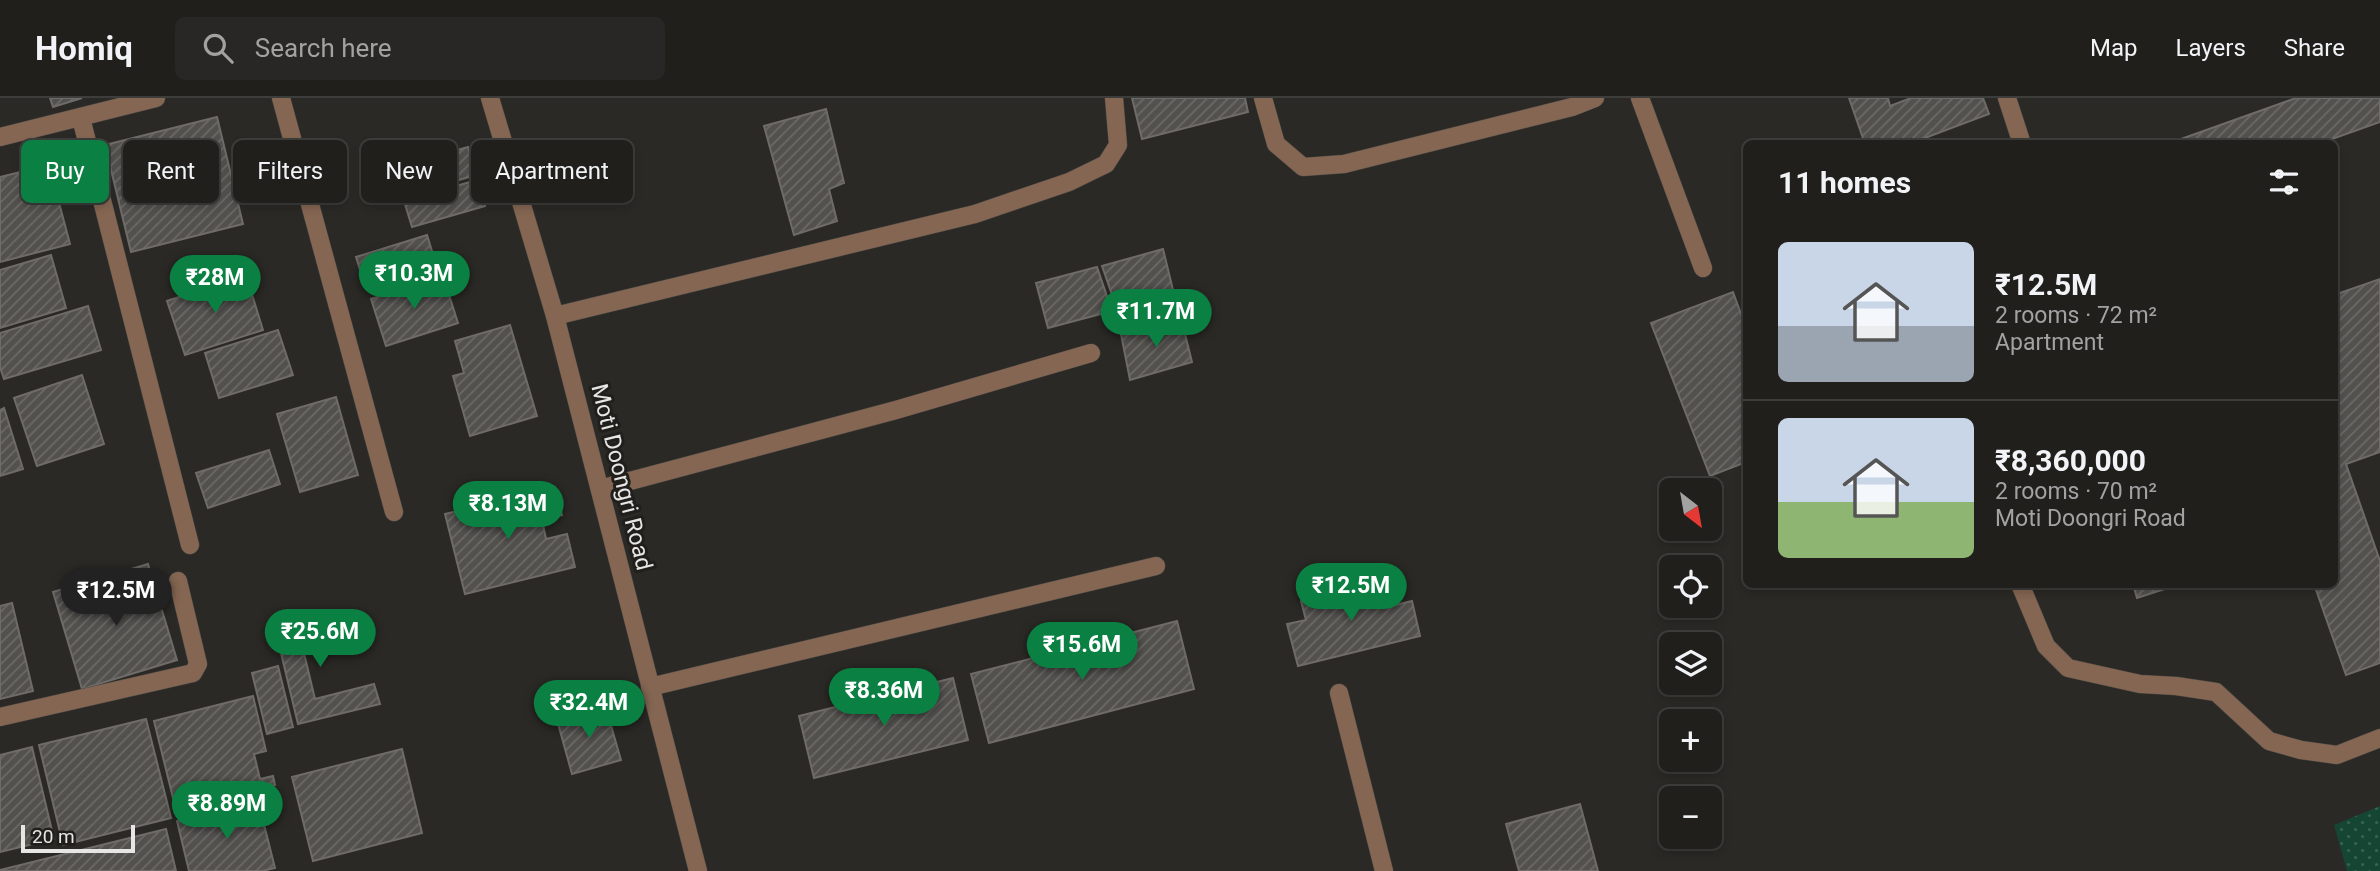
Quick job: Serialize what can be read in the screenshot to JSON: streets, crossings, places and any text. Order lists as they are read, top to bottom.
{
  "streets": {
    "street": ["Moti Doongri Road"]
  },
  "scale_bar": "20 m",
  "north": "bottom right",
  "page": {
    "header": "Homiq",
    "search": "Search here",
    "nav": ["Map", "Layers", "Share"],
    "chip": [
      "Buy",
      "Rent",
      "Filters",
      "New",
      "Apartment"
    ],
    "heading": "11 homes",
    "list": [
      {
        "name": "₹12.5M",
        "note": "2 rooms · 72 m² · Apartment"
      },
      {
        "name": "₹8,360,000",
        "note": "2 rooms · 70 m² · Moti Doongri Road"
      }
    ],
    "price": [
      "₹10.3M",
      "₹28M",
      "₹11.7M",
      "₹8.13M",
      "₹12.5M",
      "₹12.5M",
      "₹25.6M",
      "₹15.6M",
      "₹8.36M",
      "₹32.4M",
      "₹8.89M"
    ],
    "map_buttons": ["+", "−"],
    "scale": "20 m"
  }
}
